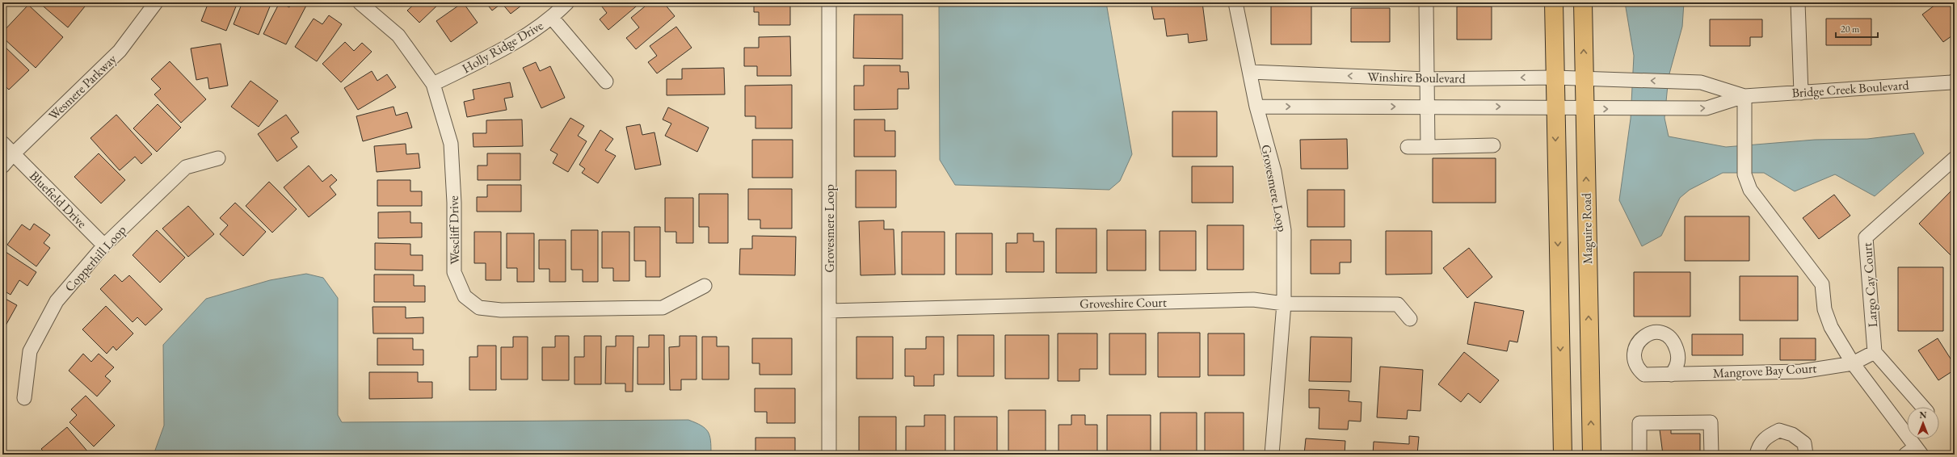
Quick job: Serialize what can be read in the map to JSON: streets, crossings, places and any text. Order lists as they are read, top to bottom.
{
  "streets": {
    "main road": ["Maguire Road"],
    "street": [
      "Holly Ridge Drive",
      "Winshire Boulevard",
      "Wesmere Parkway",
      "Bridge Creek Boulevard",
      "Grovesmere Loop",
      "Bluefield Drive",
      "Wescliff Drive",
      "Copperhill Loop",
      "Largo Cay Court",
      "Groveshire Court",
      "Mangrove Bay Court"
    ]
  },
  "crossings": [
    ["Holly Ridge Drive", "Wescliff Drive"],
    ["Winshire Boulevard", "Bridge Creek Boulevard"],
    ["Winshire Boulevard", "Grovesmere Loop"],
    ["Winshire Boulevard", "Maguire Road"],
    ["Wesmere Parkway", "Bluefield Drive"],
    ["Bridge Creek Boulevard", "Maguire Road"],
    ["Grovesmere Loop", "Groveshire Court"],
    ["Bluefield Drive", "Copperhill Loop"],
    ["Largo Cay Court", "Mangrove Bay Court"]
  ],
  "scale_bar": "20 m",
  "north": "top"
}
